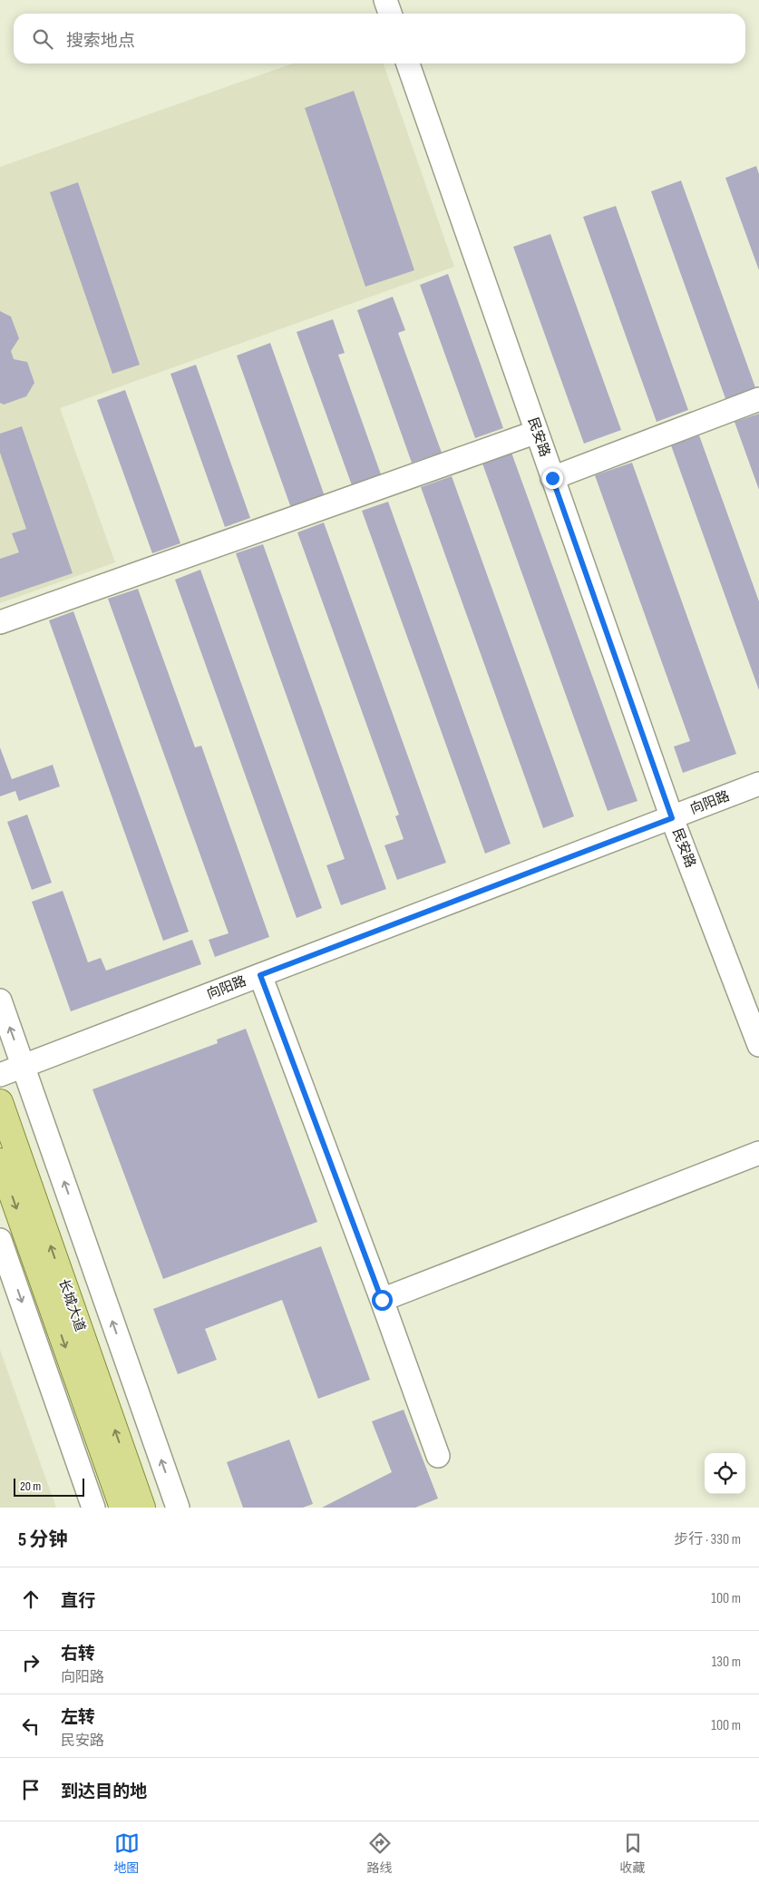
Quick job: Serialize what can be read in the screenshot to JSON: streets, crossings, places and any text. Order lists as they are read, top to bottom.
{
  "streets": {
    "main road": ["长城大道"],
    "street": ["民安路", "向阳路"]
  },
  "crossings": [
    ["民安路", "向阳路"]
  ],
  "scale_bar": "20 m",
  "page": {
    "search": "搜索地点",
    "scale": "20 m",
    "heading": ["5 分钟", "步行 · 330 m"],
    "list": [
      ["直行", "100 m"],
      ["右转", "向阳路", "130 m"],
      ["左转", "民安路", "100 m"],
      "到达目的地"
    ],
    "nav": ["地图", "路线", "收藏"]
  }
}
